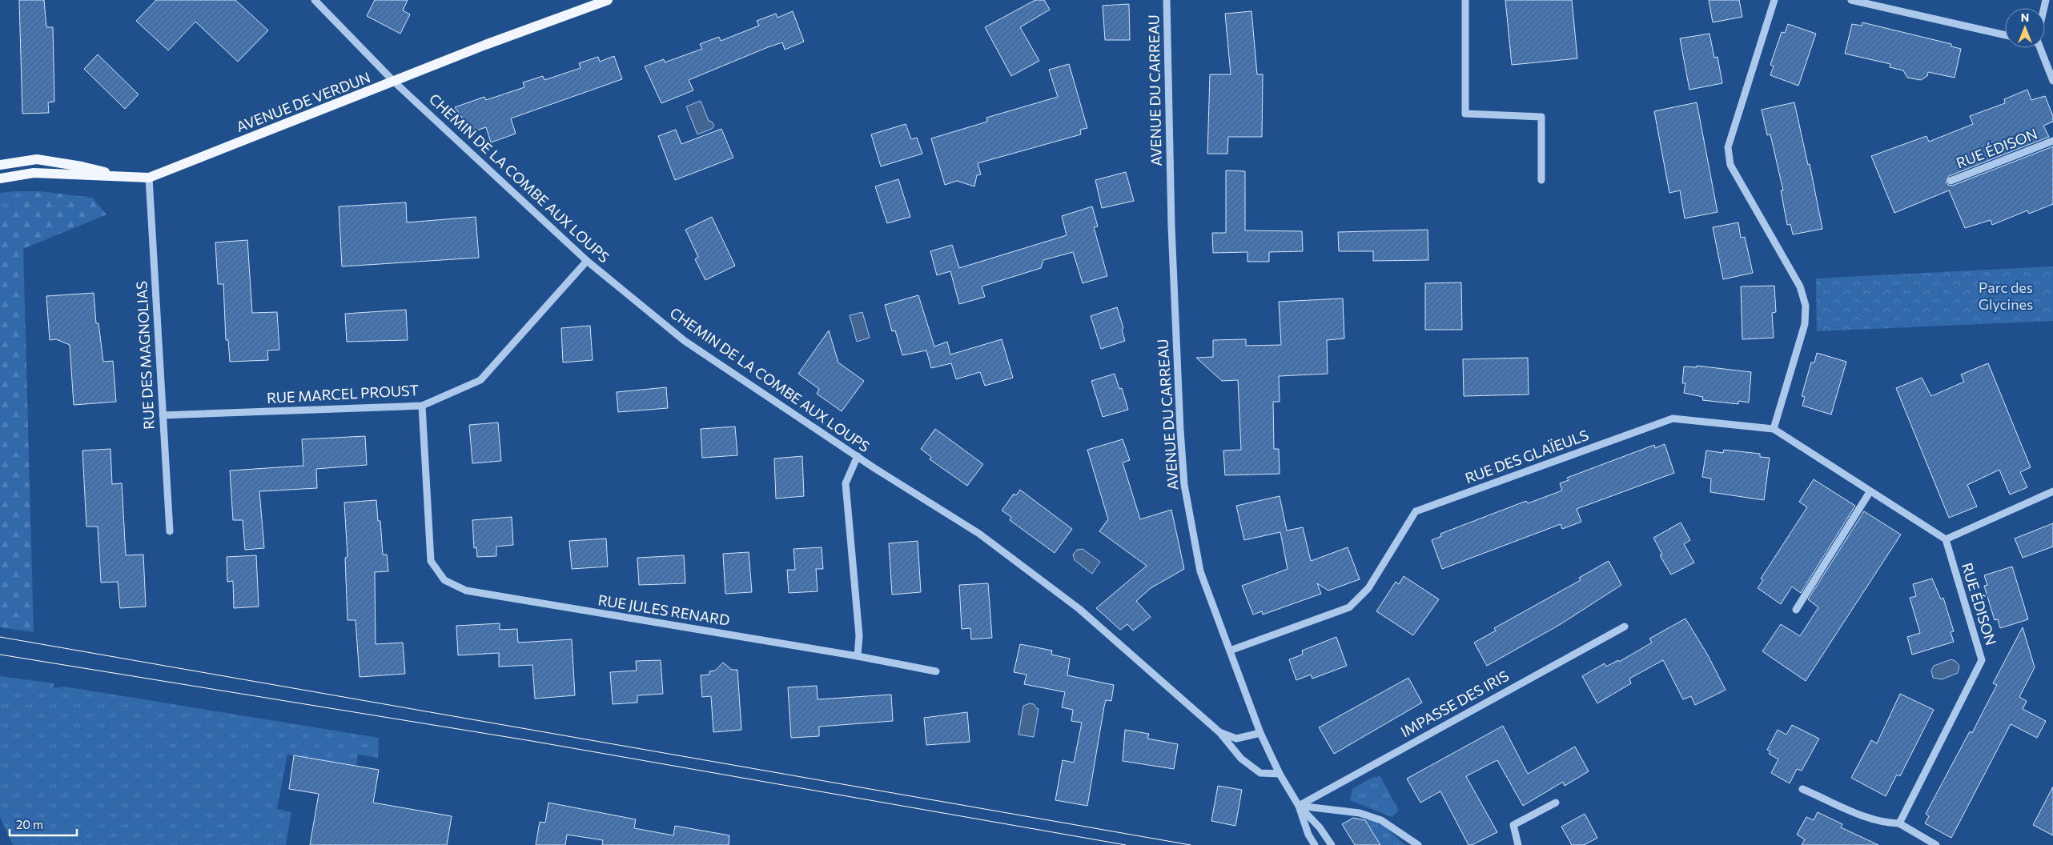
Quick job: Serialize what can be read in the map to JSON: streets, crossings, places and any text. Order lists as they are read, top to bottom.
{
  "streets": {
    "main road": ["AVENUE DE VERDUN"],
    "street": [
      "AVENUE DU CARREAU",
      "RUE ÉDISON",
      "CHEMIN DE LA COMBE AUX LOUPS",
      "RUE DES MAGNOLIAS",
      "RUE MARCEL PROUST",
      "RUE DES GLAÏEULS",
      "RUE JULES RENARD",
      "IMPASSE DES IRIS"
    ]
  },
  "crossings": [
    ["AVENUE DU CARREAU", "CHEMIN DE LA COMBE AUX LOUPS"],
    ["AVENUE DU CARREAU", "RUE DES GLAÏEULS"],
    ["AVENUE DU CARREAU", "IMPASSE DES IRIS"],
    ["AVENUE DE VERDUN", "CHEMIN DE LA COMBE AUX LOUPS"],
    ["AVENUE DE VERDUN", "RUE DES MAGNOLIAS"],
    ["RUE ÉDISON", "RUE DES GLAÏEULS"],
    ["CHEMIN DE LA COMBE AUX LOUPS", "RUE MARCEL PROUST"],
    ["RUE DES MAGNOLIAS", "RUE MARCEL PROUST"],
    ["RUE MARCEL PROUST", "RUE JULES RENARD"]
  ],
  "parks": ["Parc des Glycines"],
  "scale_bar": "20 m",
  "north": "top"
}
